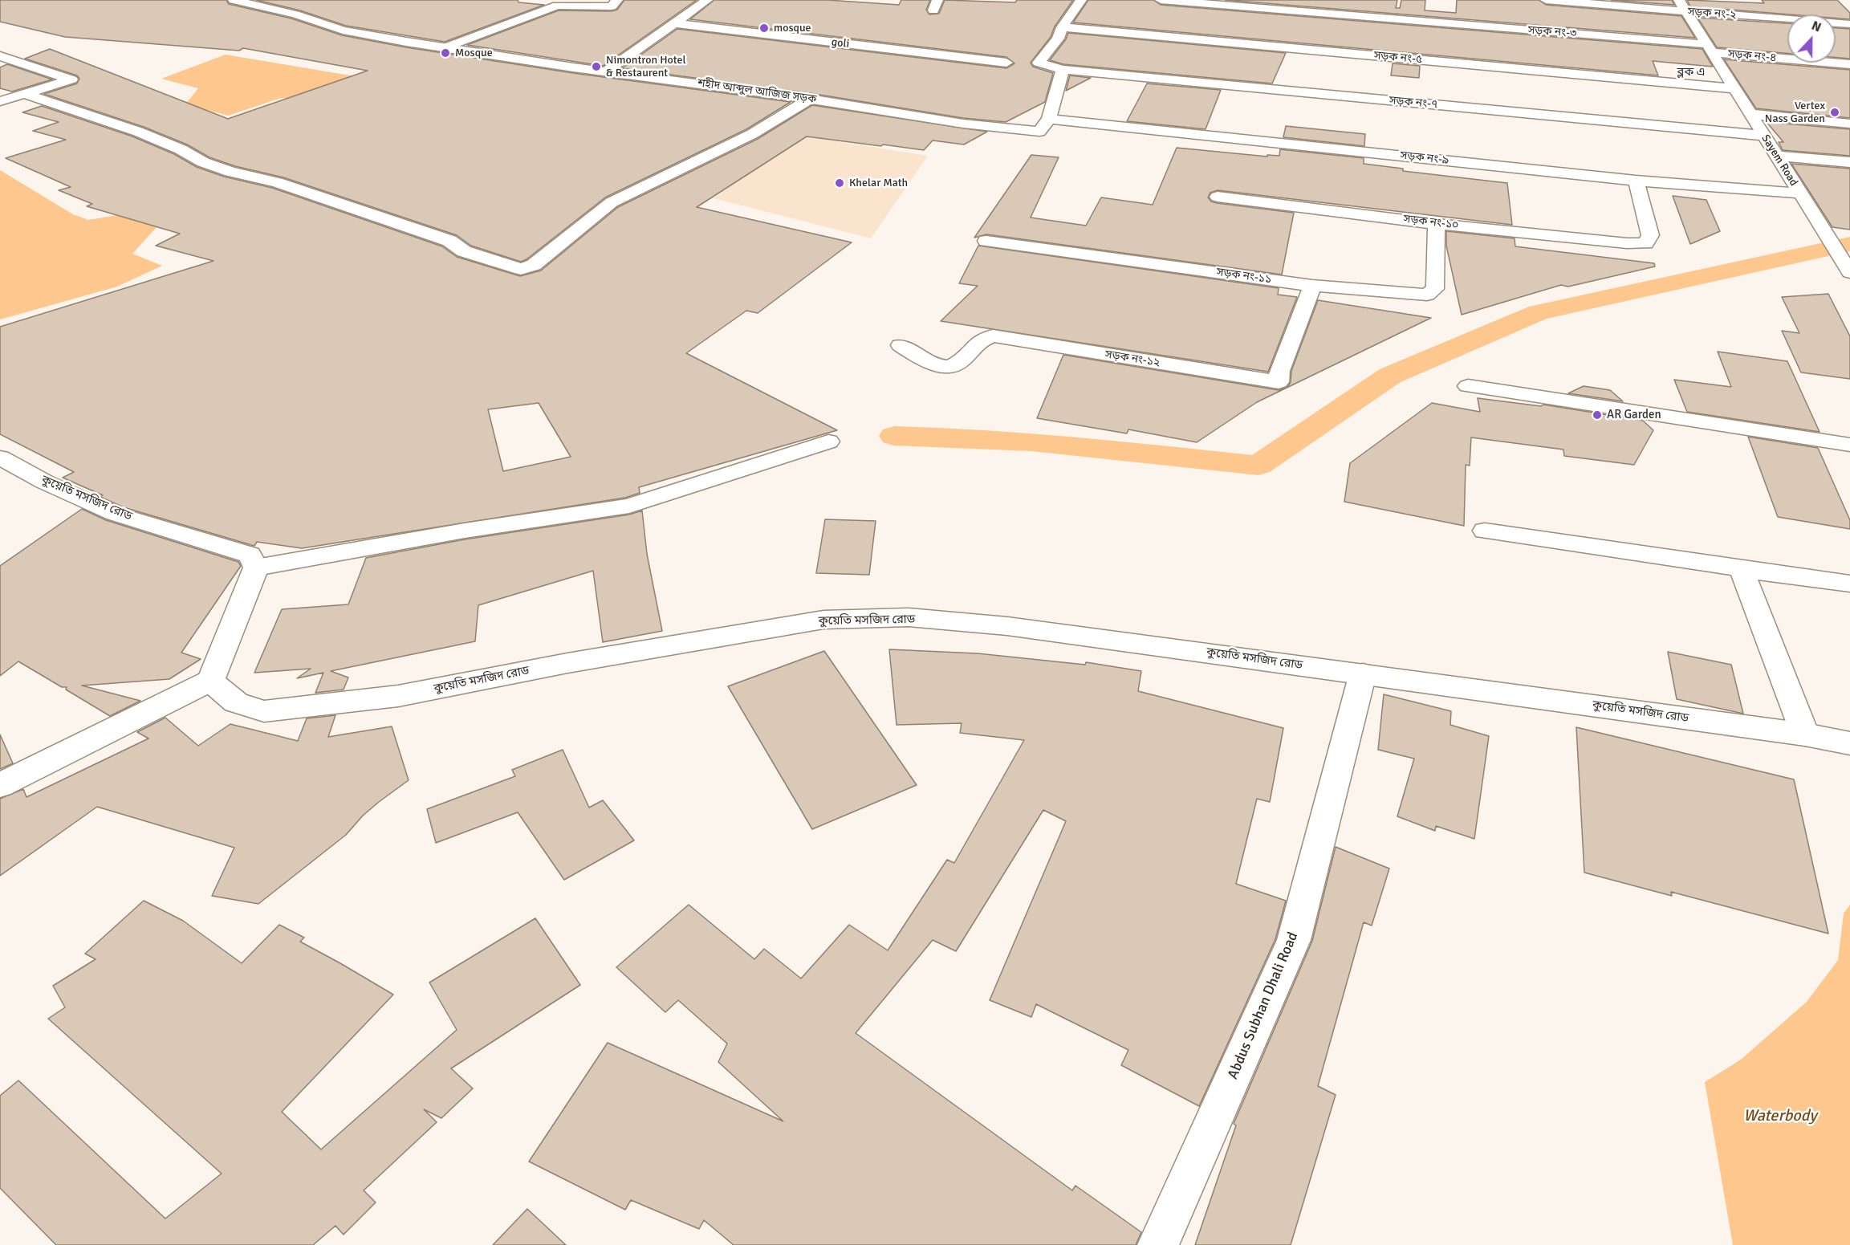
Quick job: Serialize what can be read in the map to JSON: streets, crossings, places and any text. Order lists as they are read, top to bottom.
{
  "streets": {
    "street": [
      "সড়ক নং-২",
      "সড়ক নং-৩",
      "goli",
      "সড়ক নং-৪",
      "সড়ক নং-৫",
      "শহীদ আব্দুল আজিজ সড়ক",
      "সড়ক নং-৭",
      "সড়ক নং-৯",
      "Sayem Road",
      "সড়ক নং-১০",
      "সড়ক নং-১১",
      "সড়ক নং-১২",
      "কুয়েতি মসজিদ রোড",
      "Abdus Subhan Dhali Road"
    ]
  },
  "crossings": [
    ["সড়ক নং-২", "Sayem Road"],
    ["সড়ক নং-৩", "সড়ক নং-৪"],
    ["সড়ক নং-৩", "Sayem Road"],
    ["সড়ক নং-৪", "Sayem Road"],
    ["সড়ক নং-৫", "সড়ক নং-৭"],
    ["সড়ক নং-৫", "Sayem Road"],
    ["শহীদ আব্দুল আজিজ সড়ক", "সড়ক নং-৯"],
    ["সড়ক নং-৭", "Sayem Road"],
    ["সড়ক নং-৯", "Sayem Road"],
    ["সড়ক নং-৯", "সড়ক নং-১০"],
    ["সড়ক নং-১০", "সড়ক নং-১১"],
    ["সড়ক নং-১১", "সড়ক নং-১২"],
    ["কুয়েতি মসজিদ রোড", "Abdus Subhan Dhali Road"]
  ],
  "districts": ["ব্লক এ"],
  "water": ["Waterbody"],
  "places": [
    "mosque",
    "Mosque",
    "Nimontron Hotel & Restaurent",
    "Vertex Nass Garden",
    "Khelar Math",
    "AR Garden"
  ],
  "north": "top"
}
